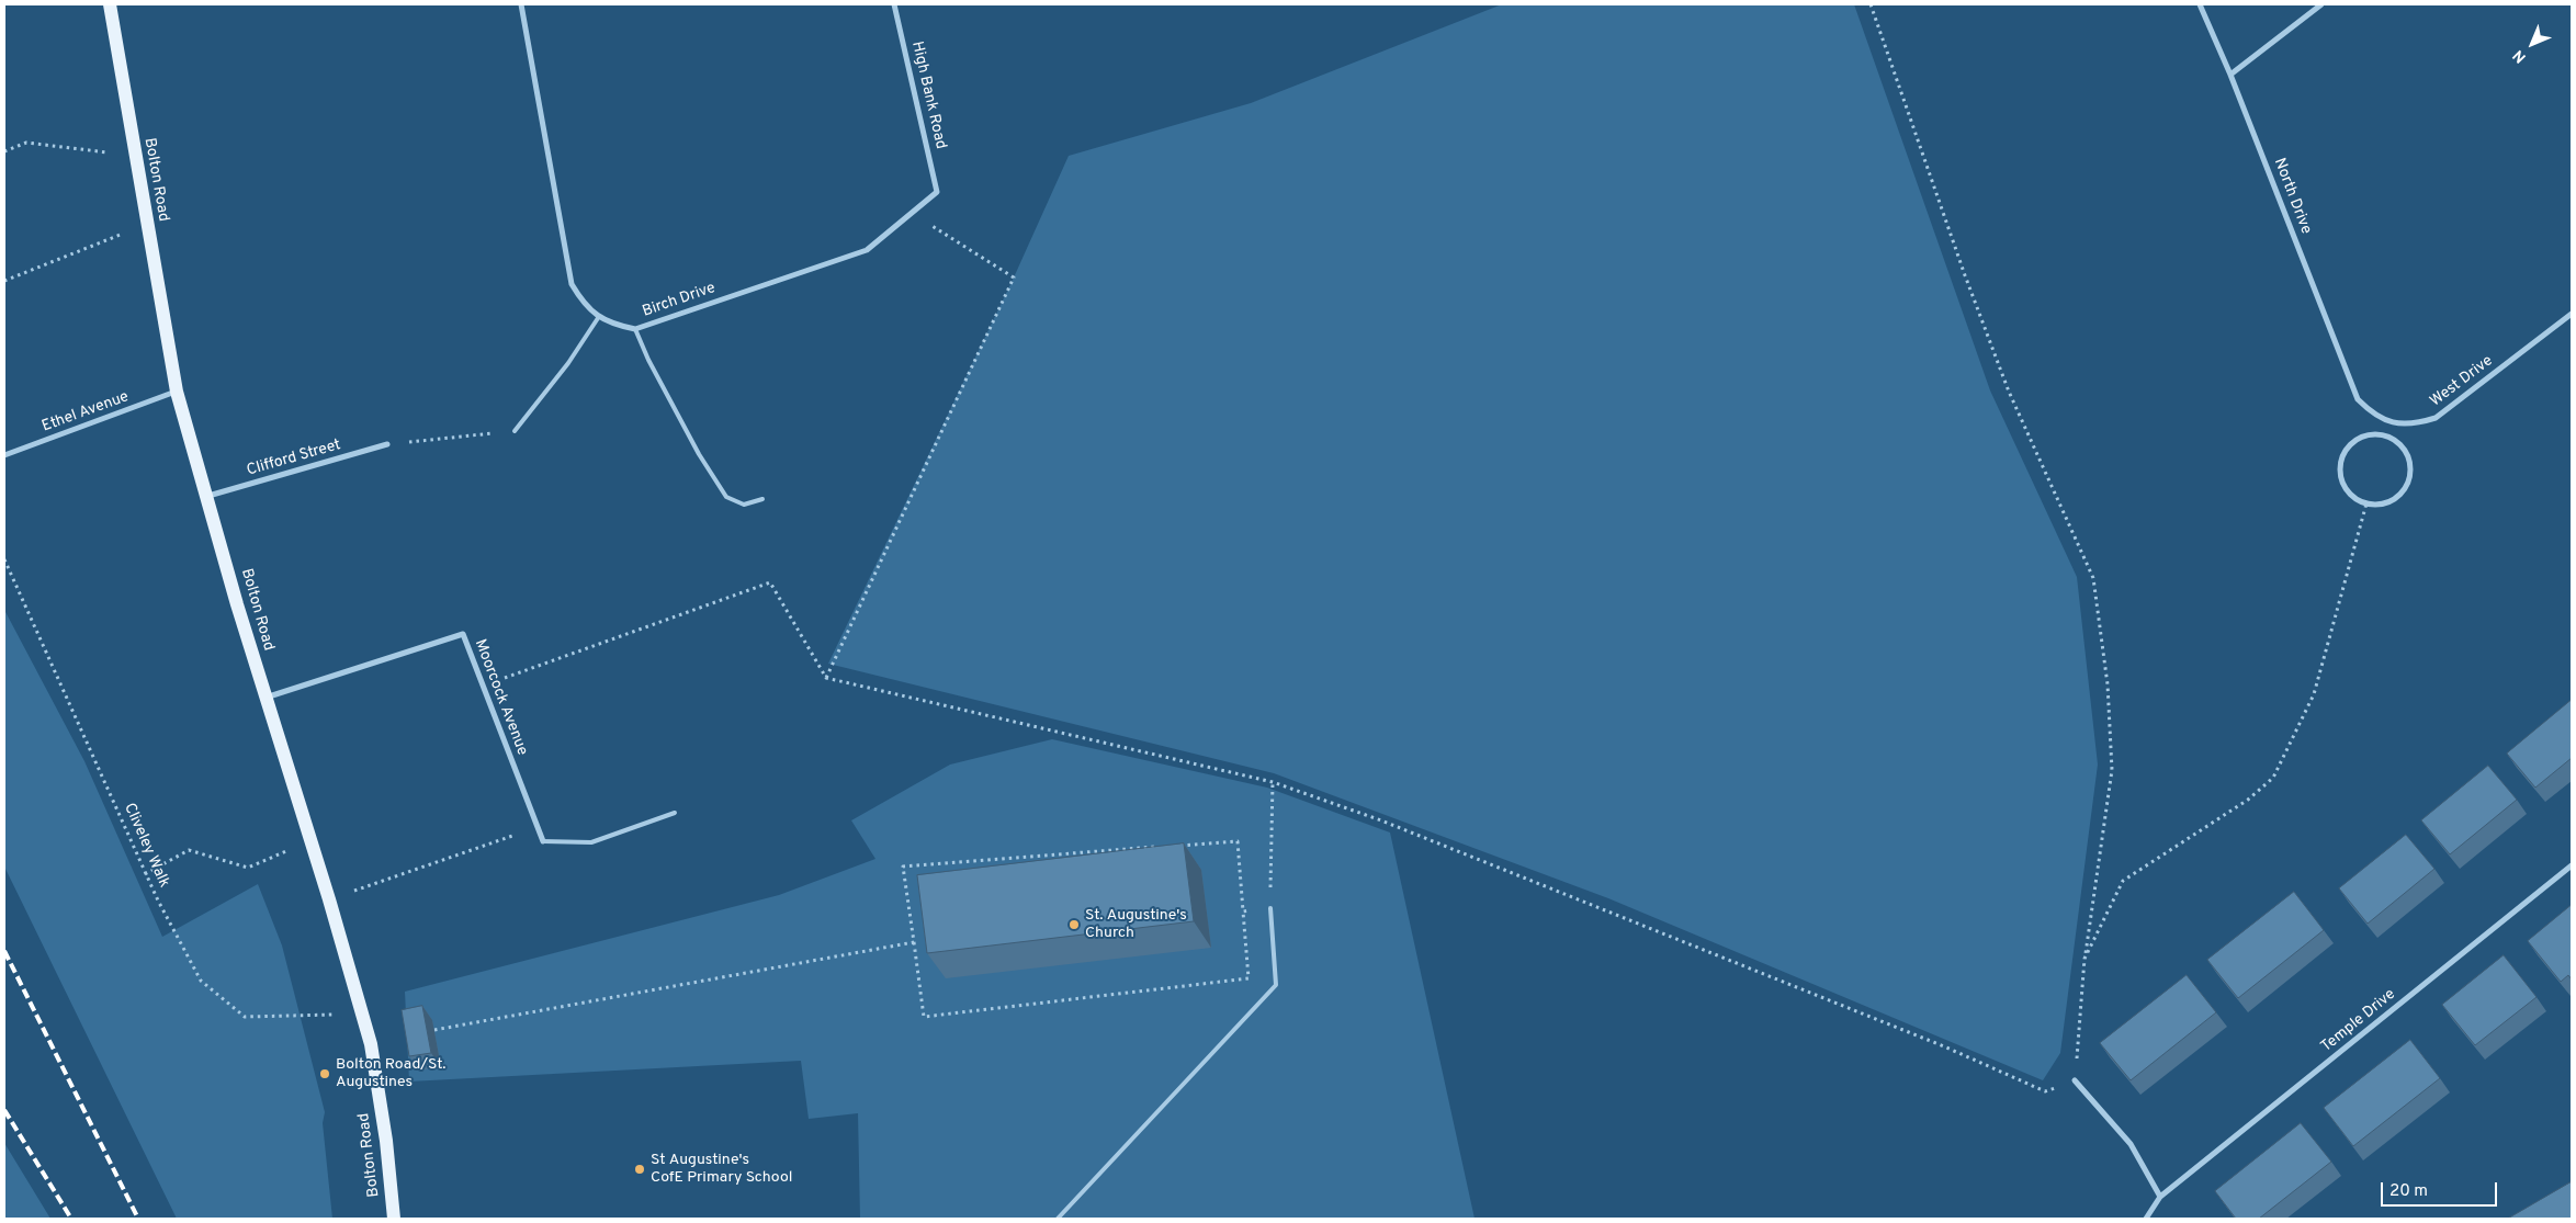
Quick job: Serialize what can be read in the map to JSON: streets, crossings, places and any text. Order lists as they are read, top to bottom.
{
  "streets": {
    "main road": ["Bolton Road"],
    "street": [
      "High Bank Road",
      "North Drive",
      "Birch Drive",
      "West Drive",
      "Ethel Avenue",
      "Clifford Street",
      "Moorcock Avenue",
      "Temple Drive"
    ],
    "path": ["Cliveley Walk"]
  },
  "crossings": [
    ["High Bank Road", "Birch Drive"],
    ["Bolton Road", "Ethel Avenue"],
    ["Bolton Road", "Clifford Street"],
    ["Bolton Road", "Moorcock Avenue"],
    ["Bolton Road", "Cliveley Walk"],
    ["North Drive", "West Drive"]
  ],
  "places": ["St. Augustine's Church", "Bolton Road/St. Augustines", "St Augustine's CofE Primary School"],
  "scale_bar": "20 m",
  "north": "bottom left"
}
